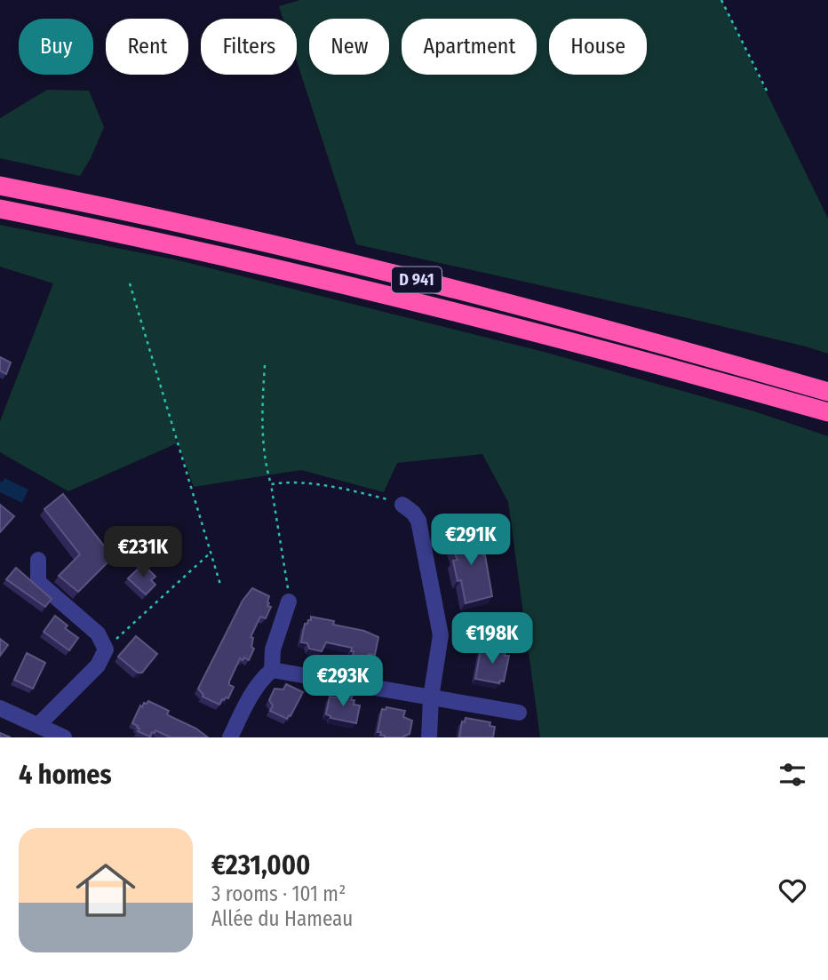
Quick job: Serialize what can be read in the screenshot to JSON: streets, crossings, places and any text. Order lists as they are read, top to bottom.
{
  "streets": {
    "highway": ["D 941"]
  },
  "page": {
    "chip": [
      "Buy",
      "Rent",
      "Filters",
      "New",
      "Apartment",
      "House"
    ],
    "price": [
      "€291K",
      "€231K",
      "€198K",
      "€293K"
    ],
    "heading": "4 homes",
    "list": [
      {
        "name": "€231,000",
        "note": "3 rooms · 101 m² · Allée du Hameau"
      }
    ]
  }
}
